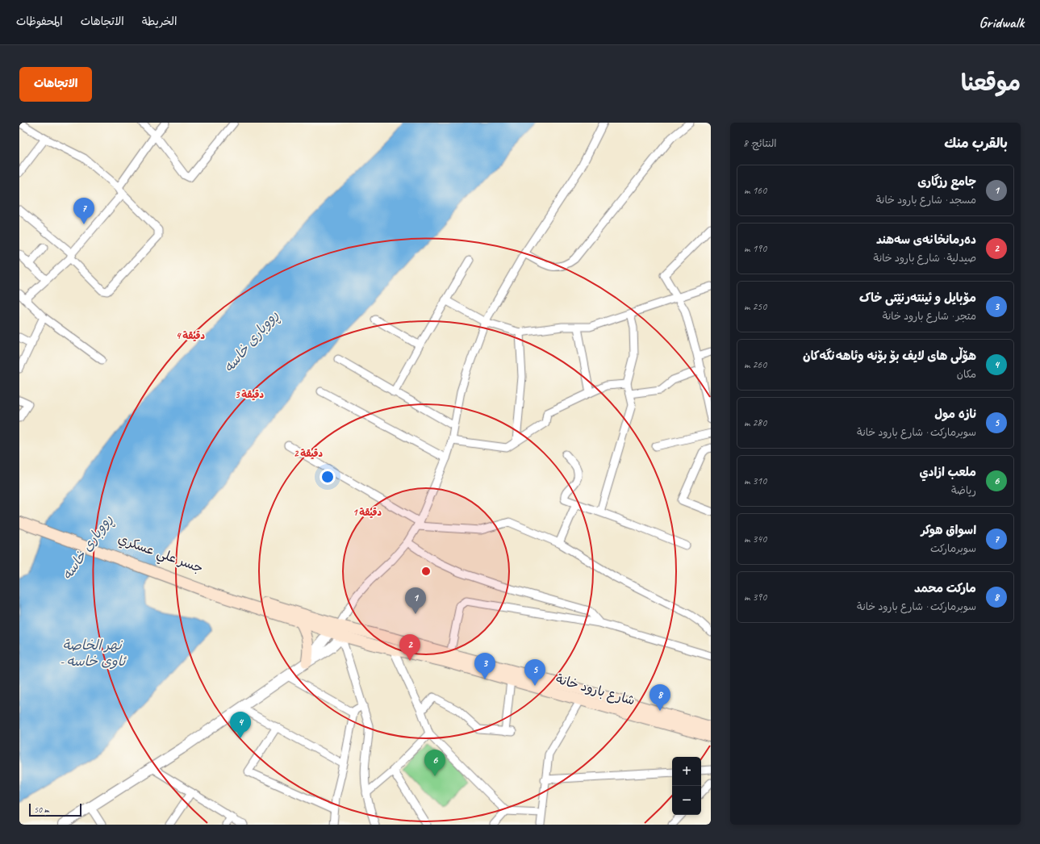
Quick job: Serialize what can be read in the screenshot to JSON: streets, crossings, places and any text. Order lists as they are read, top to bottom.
{
  "streets": {
    "main road": ["جسر علي عسكري", "شارع بارود خانة"]
  },
  "crossings": [
    ["جسر علي عسكري", "شارع بارود خانة"]
  ],
  "water": ["ڕووباری خاسە", "نهر الخاصة - ئاوی خاسە"],
  "scale_bar": "50 m",
  "page": {
    "header": "Gridwalk",
    "nav": ["الخريطة", "الاتجاهات", "المحفوظات"],
    "title": "موقعنا",
    "buttons": "الاتجاهات",
    "heading": ["بالقرب منك", "النتائج: 8"],
    "list": [
      {
        "mark": "1",
        "name": "جامع رزگاری",
        "note": "مسجد · شارع بارود خانة",
        "value": "160 m"
      },
      {
        "mark": "2",
        "name": "دەرمانخانەی سەهند",
        "note": "صيدلية · شارع بارود خانة",
        "value": "190 m"
      },
      {
        "mark": "3",
        "name": "مۆبایل و ئینتەرنێتی خاک",
        "note": "متجر · شارع بارود خانة",
        "value": "250 m"
      },
      {
        "mark": "4",
        "name": "هۆڵی های لایف بۆ بۆنە وئاهەنگەکان",
        "note": "مكان",
        "value": "260 m"
      },
      {
        "mark": "5",
        "name": "نازه مول",
        "note": "سوبرماركت · شارع بارود خانة",
        "value": "280 m"
      },
      {
        "mark": "6",
        "name": "ملعب ازادي",
        "note": "رياضة",
        "value": "310 m"
      },
      {
        "mark": "7",
        "name": "اسواق هوكر",
        "note": "سوبرماركت",
        "value": "340 m"
      },
      {
        "mark": "8",
        "name": "ماركت محمد",
        "note": "سوبرماركت · شارع بارود خانة",
        "value": "390 m"
      }
    ],
    "pins": [
      "7",
      "1",
      "2",
      "3",
      "5",
      "8",
      "4",
      "6"
    ],
    "map_buttons": ["+", "−"],
    "scale": "50 m"
  },
  "rings": [
    "4 دقيقة",
    "3 دقيقة",
    "2 دقيقة",
    "1 دقيقة"
  ]
}
